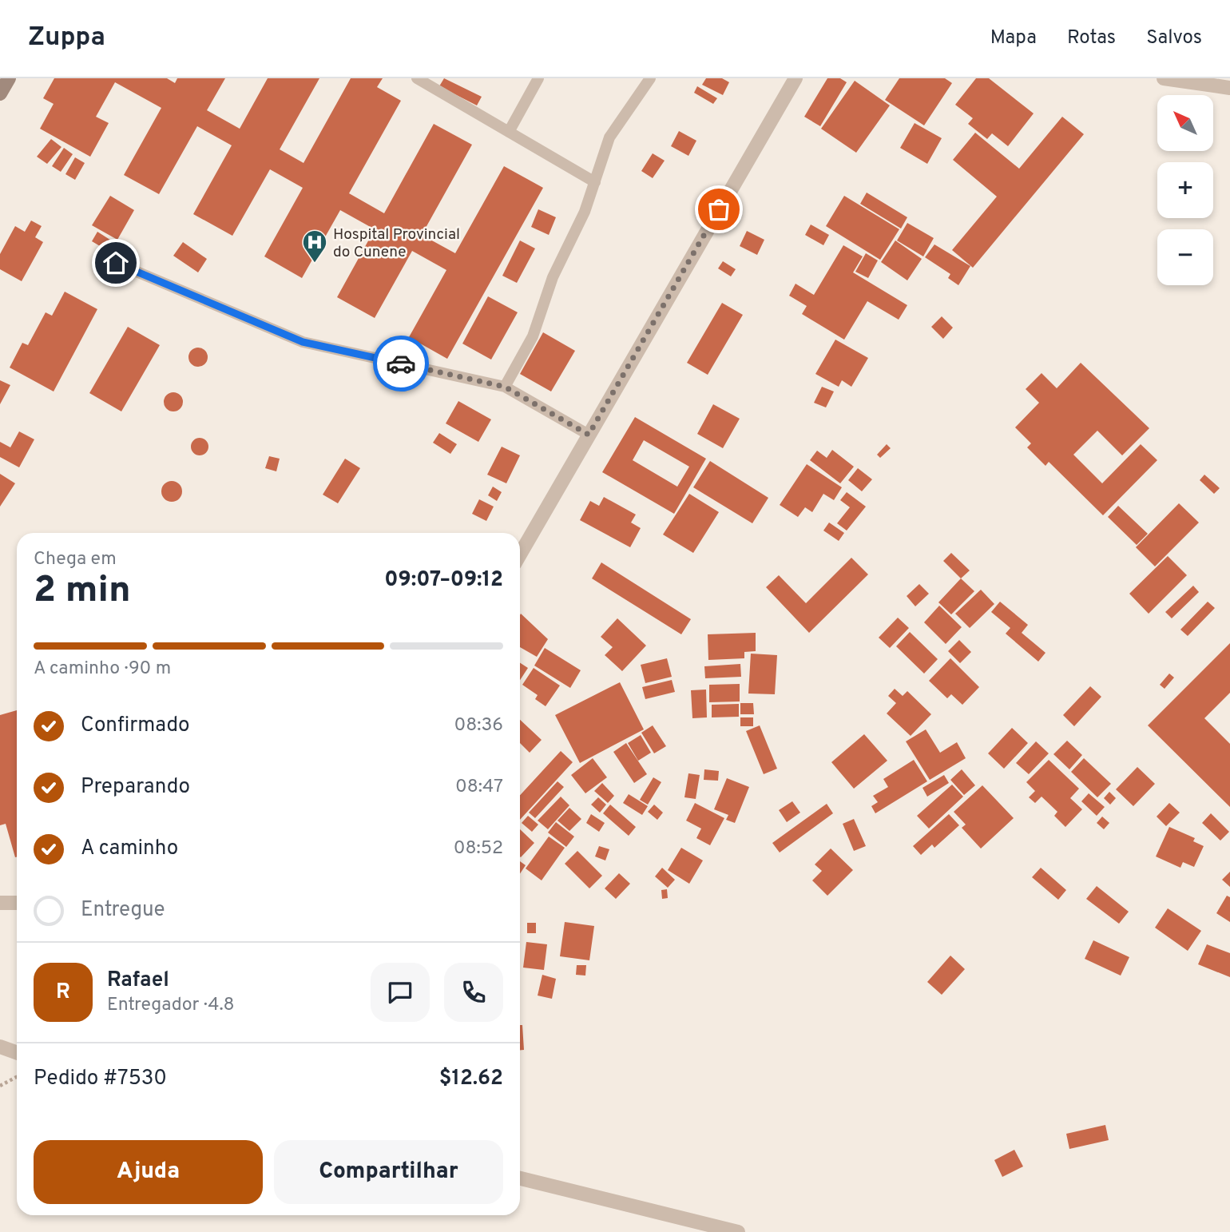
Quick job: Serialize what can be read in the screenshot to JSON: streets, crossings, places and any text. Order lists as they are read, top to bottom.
{
  "places": {
    "hospital": ["Hospital Provincial do Cunene"]
  },
  "north": "top left",
  "page": {
    "header": "Zuppa",
    "nav": ["Mapa", "Rotas", "Salvos"],
    "map_buttons": ["+", "−"],
    "heading": ["2 min", "Chega em", "09:07–09:12"],
    "panel": [
      "Rafael",
      "Entregador · 4.8",
      "Pedido #7530",
      "$12.62"
    ],
    "bar": "A caminho · 90 m",
    "list": [
      ["Confirmado", "08:36"],
      ["Preparando", "08:47"],
      ["A caminho", "08:52"],
      "Entregue"
    ],
    "round": "R",
    "buttons": ["Ajuda", "Compartilhar"]
  }
}
